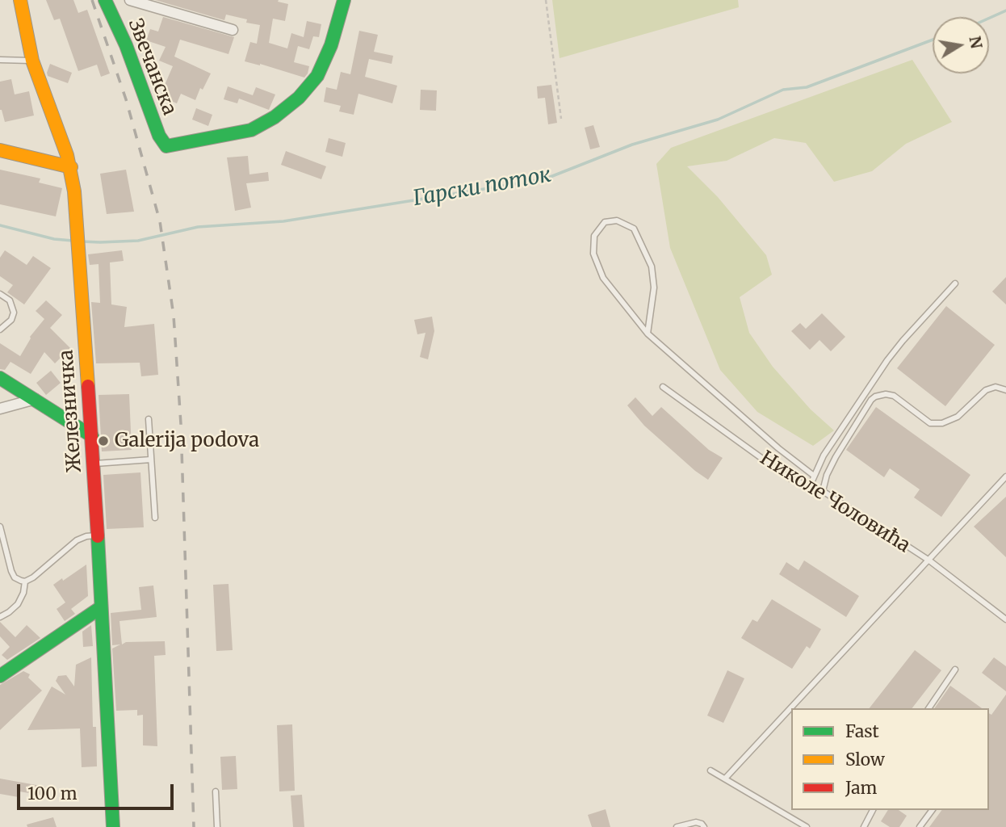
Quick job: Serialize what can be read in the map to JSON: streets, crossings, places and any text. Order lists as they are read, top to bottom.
{
  "streets": {
    "street": ["Звечанска", "Железничка"],
    "lane": ["Николе Чоловића"]
  },
  "water": ["Гарски поток"],
  "places": ["Galerija podova"],
  "legend": ["Fast", "Slow", "Jam"],
  "scale_bar": "100 m",
  "north": "right"
}
